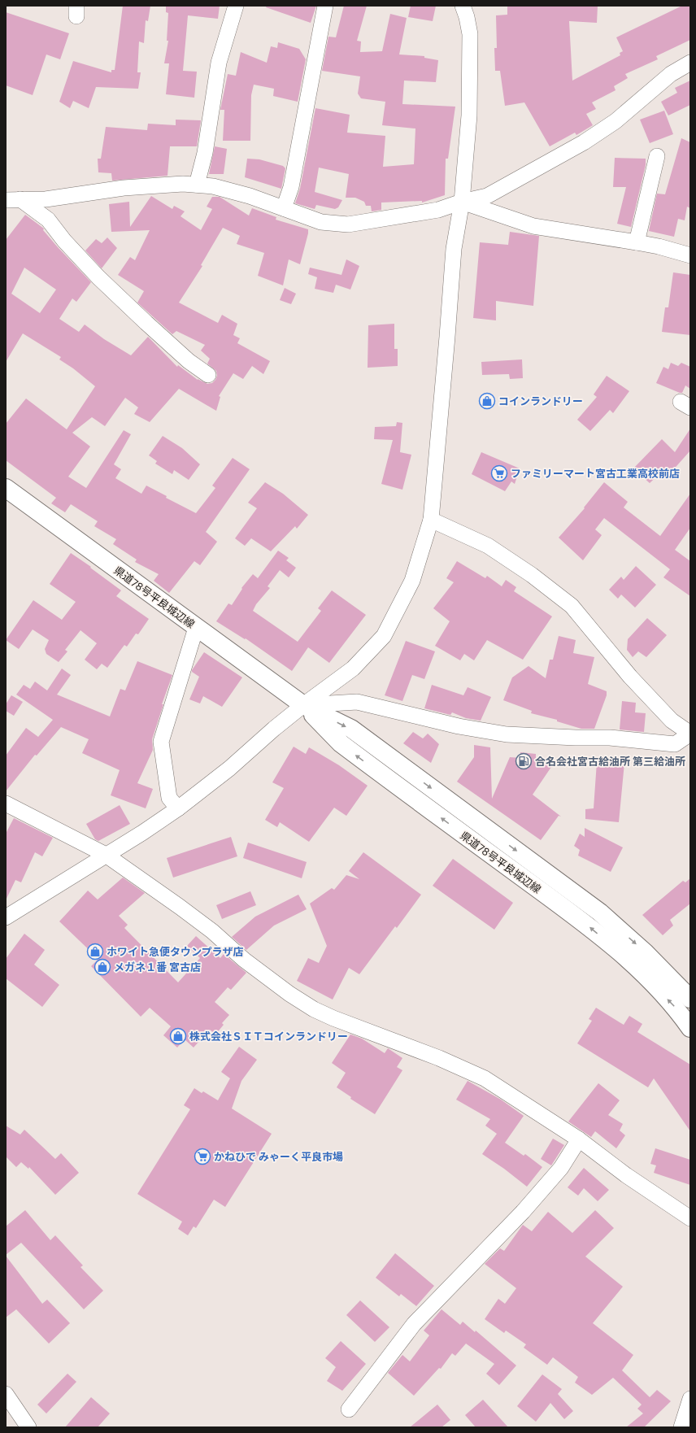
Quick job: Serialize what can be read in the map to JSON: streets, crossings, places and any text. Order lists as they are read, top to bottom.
{
  "streets": {
    "main road": ["県道78号平良城辺線"]
  },
  "places": {
    "shop": [
      "コインランドリー",
      "ホワイト急便タウンプラザ店",
      "メガネ１番 宮古店",
      "株式会社ＳＩＴコインランドリー"
    ],
    "supermarket": ["ファミリーマート宮古工業高校前店", "かねひで みゃーく平良市場"],
    "fuel station": ["合名会社宮古給油所 第三給油所"]
  }
}
